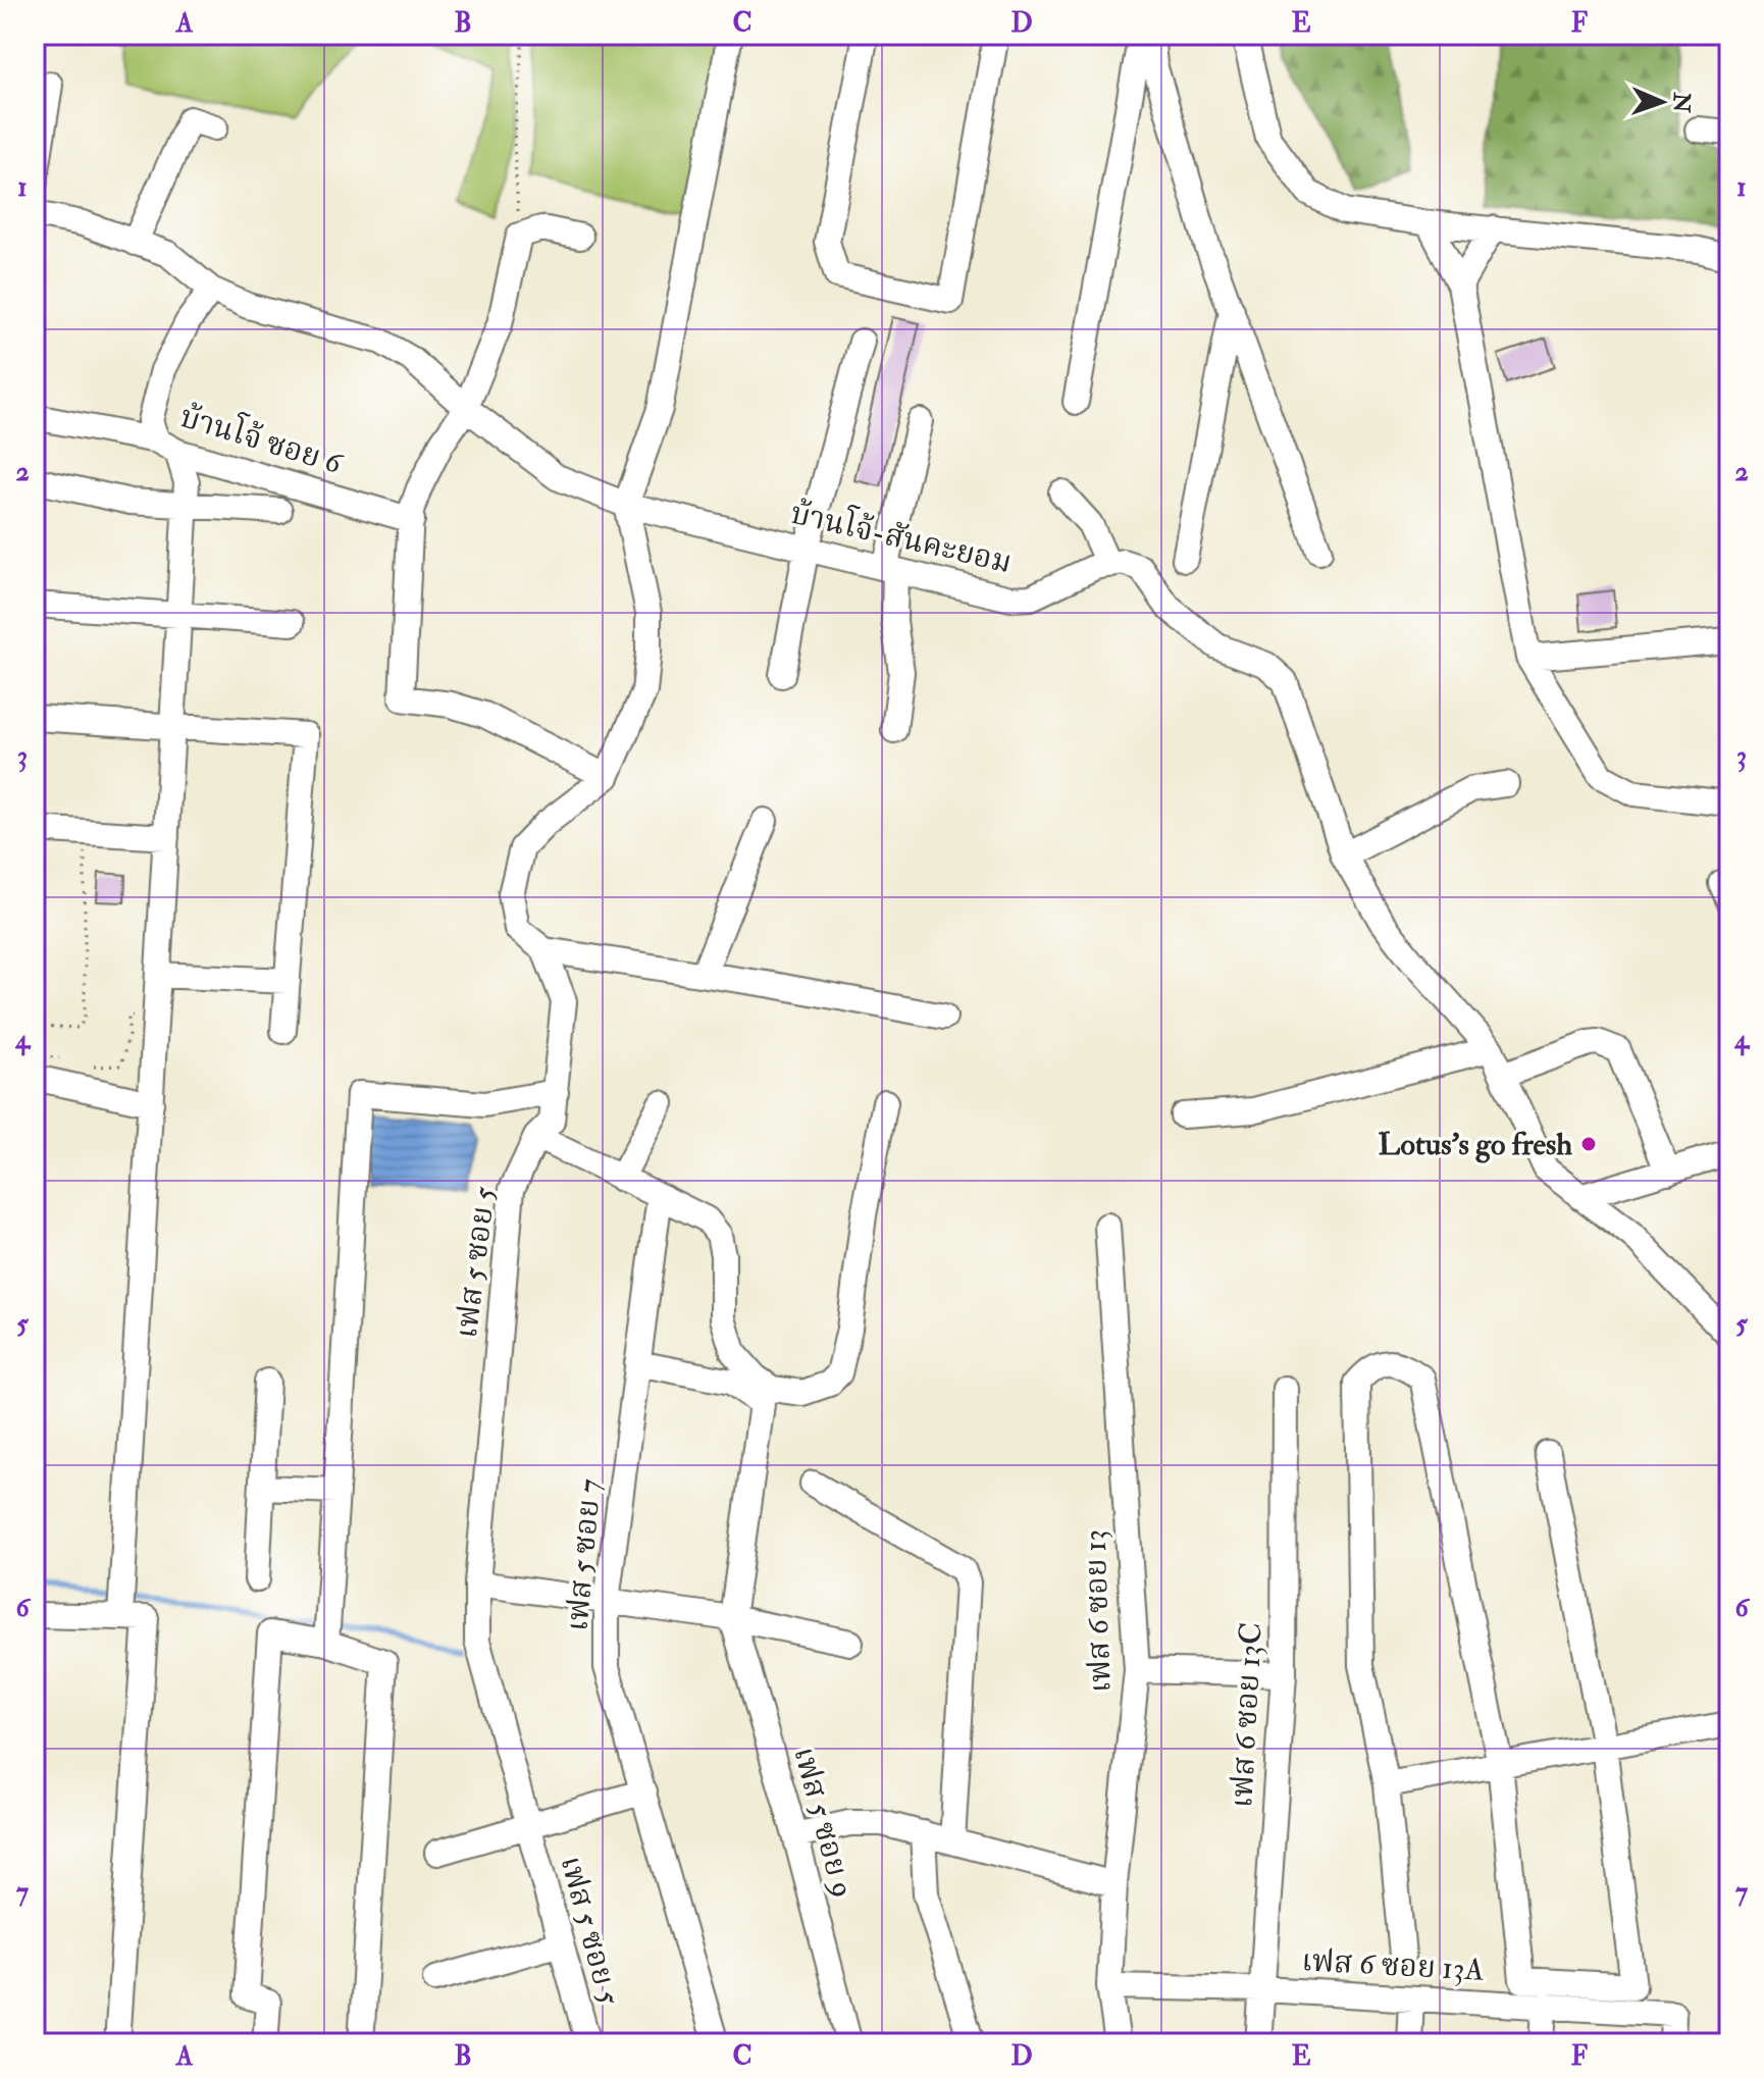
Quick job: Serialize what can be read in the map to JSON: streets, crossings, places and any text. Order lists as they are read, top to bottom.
{
  "streets": {
    "street": [
      "บ้านโจ้ ซอย 6",
      "บ้านโจ้-สันคะยอม",
      "เฟส 5 ซอย 5",
      "เฟส 5 ซอย 7",
      "เฟส 6 ซอย 13",
      "เฟส 6 ซอย 13C",
      "เฟส 5 ซอย 9",
      "เฟส 6 ซอย 13A"
    ]
  },
  "crossings": [
    ["บ้านโจ้ ซอย 6", "บ้านโจ้-สันคะยอม"],
    ["บ้านโจ้-สันคะยอม", "เฟส 5 ซอย 5"],
    ["เฟส 6 ซอย 13", "เฟส 6 ซอย 13A"],
    ["เฟส 6 ซอย 13C", "เฟส 6 ซอย 13A"]
  ],
  "places": ["Lotus's go fresh"],
  "north": "right",
  "grid": {
    "columns": [
      "A",
      "B",
      "C",
      "D",
      "E",
      "F"
    ],
    "rows": [
      "1",
      "2",
      "3",
      "4",
      "5",
      "6",
      "7"
    ]
  }
}
